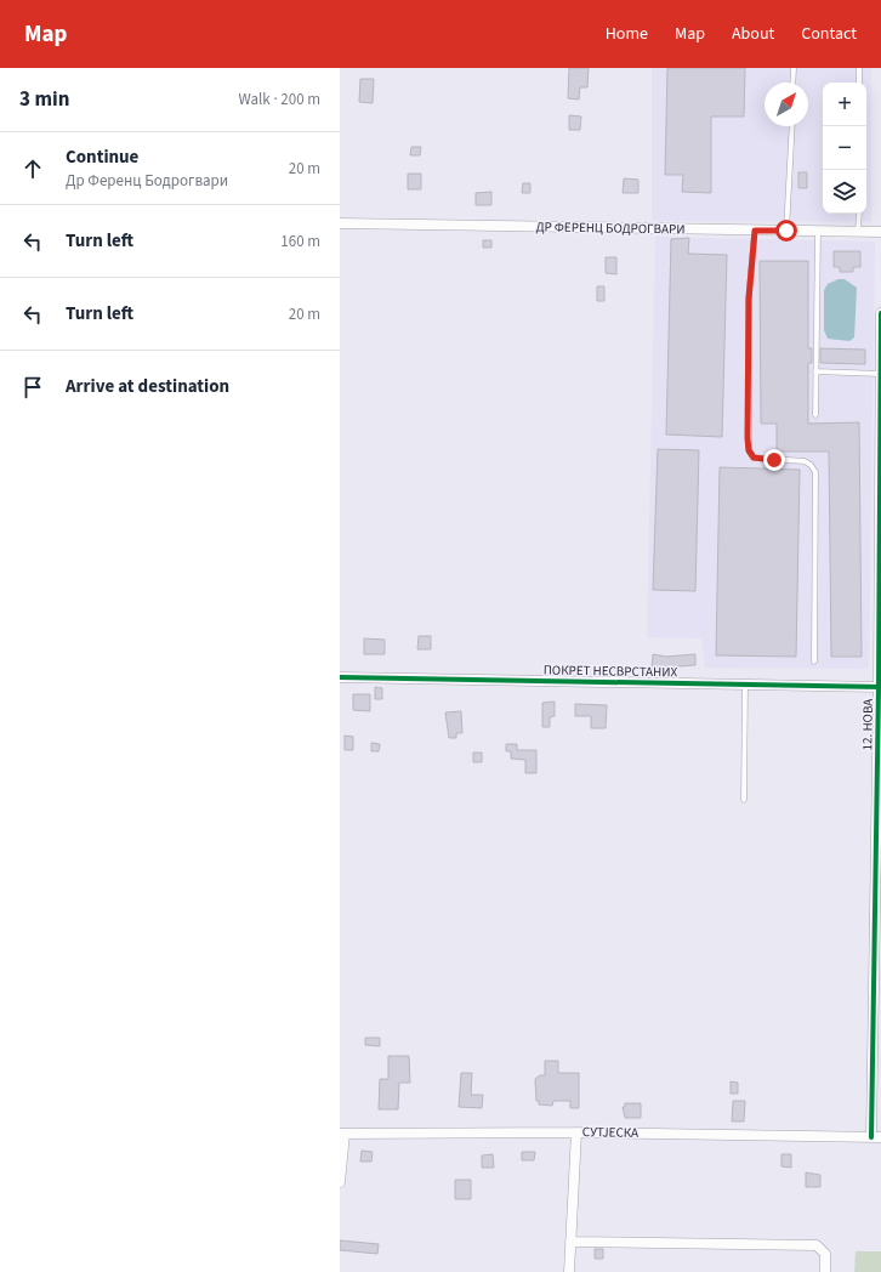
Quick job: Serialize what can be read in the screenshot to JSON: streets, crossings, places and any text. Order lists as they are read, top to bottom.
{
  "streets": {
    "street": [
      "ДР ФЕРЕНЦ БОДРОГВАРИ",
      "ПОКРЕТ НЕСВРСТАНИХ",
      "12. НОВА",
      "СУТЈЕСКА"
    ]
  },
  "crossings": [
    ["ПОКРЕТ НЕСВРСТАНИХ", "12. НОВА"],
    ["12. НОВА", "СУТЈЕСКА"]
  ],
  "north": "top right",
  "page": {
    "header": "Map",
    "nav": [
      "Home",
      "Map",
      "About",
      "Contact"
    ],
    "heading": ["3 min", "Walk · 200 m"],
    "map_buttons": ["+", "−"],
    "list": [
      ["Continue", "Др Ференц Бодрогвари", "20 m"],
      ["Turn left", "160 m"],
      ["Turn left", "20 m"],
      "Arrive at destination"
    ]
  }
}
